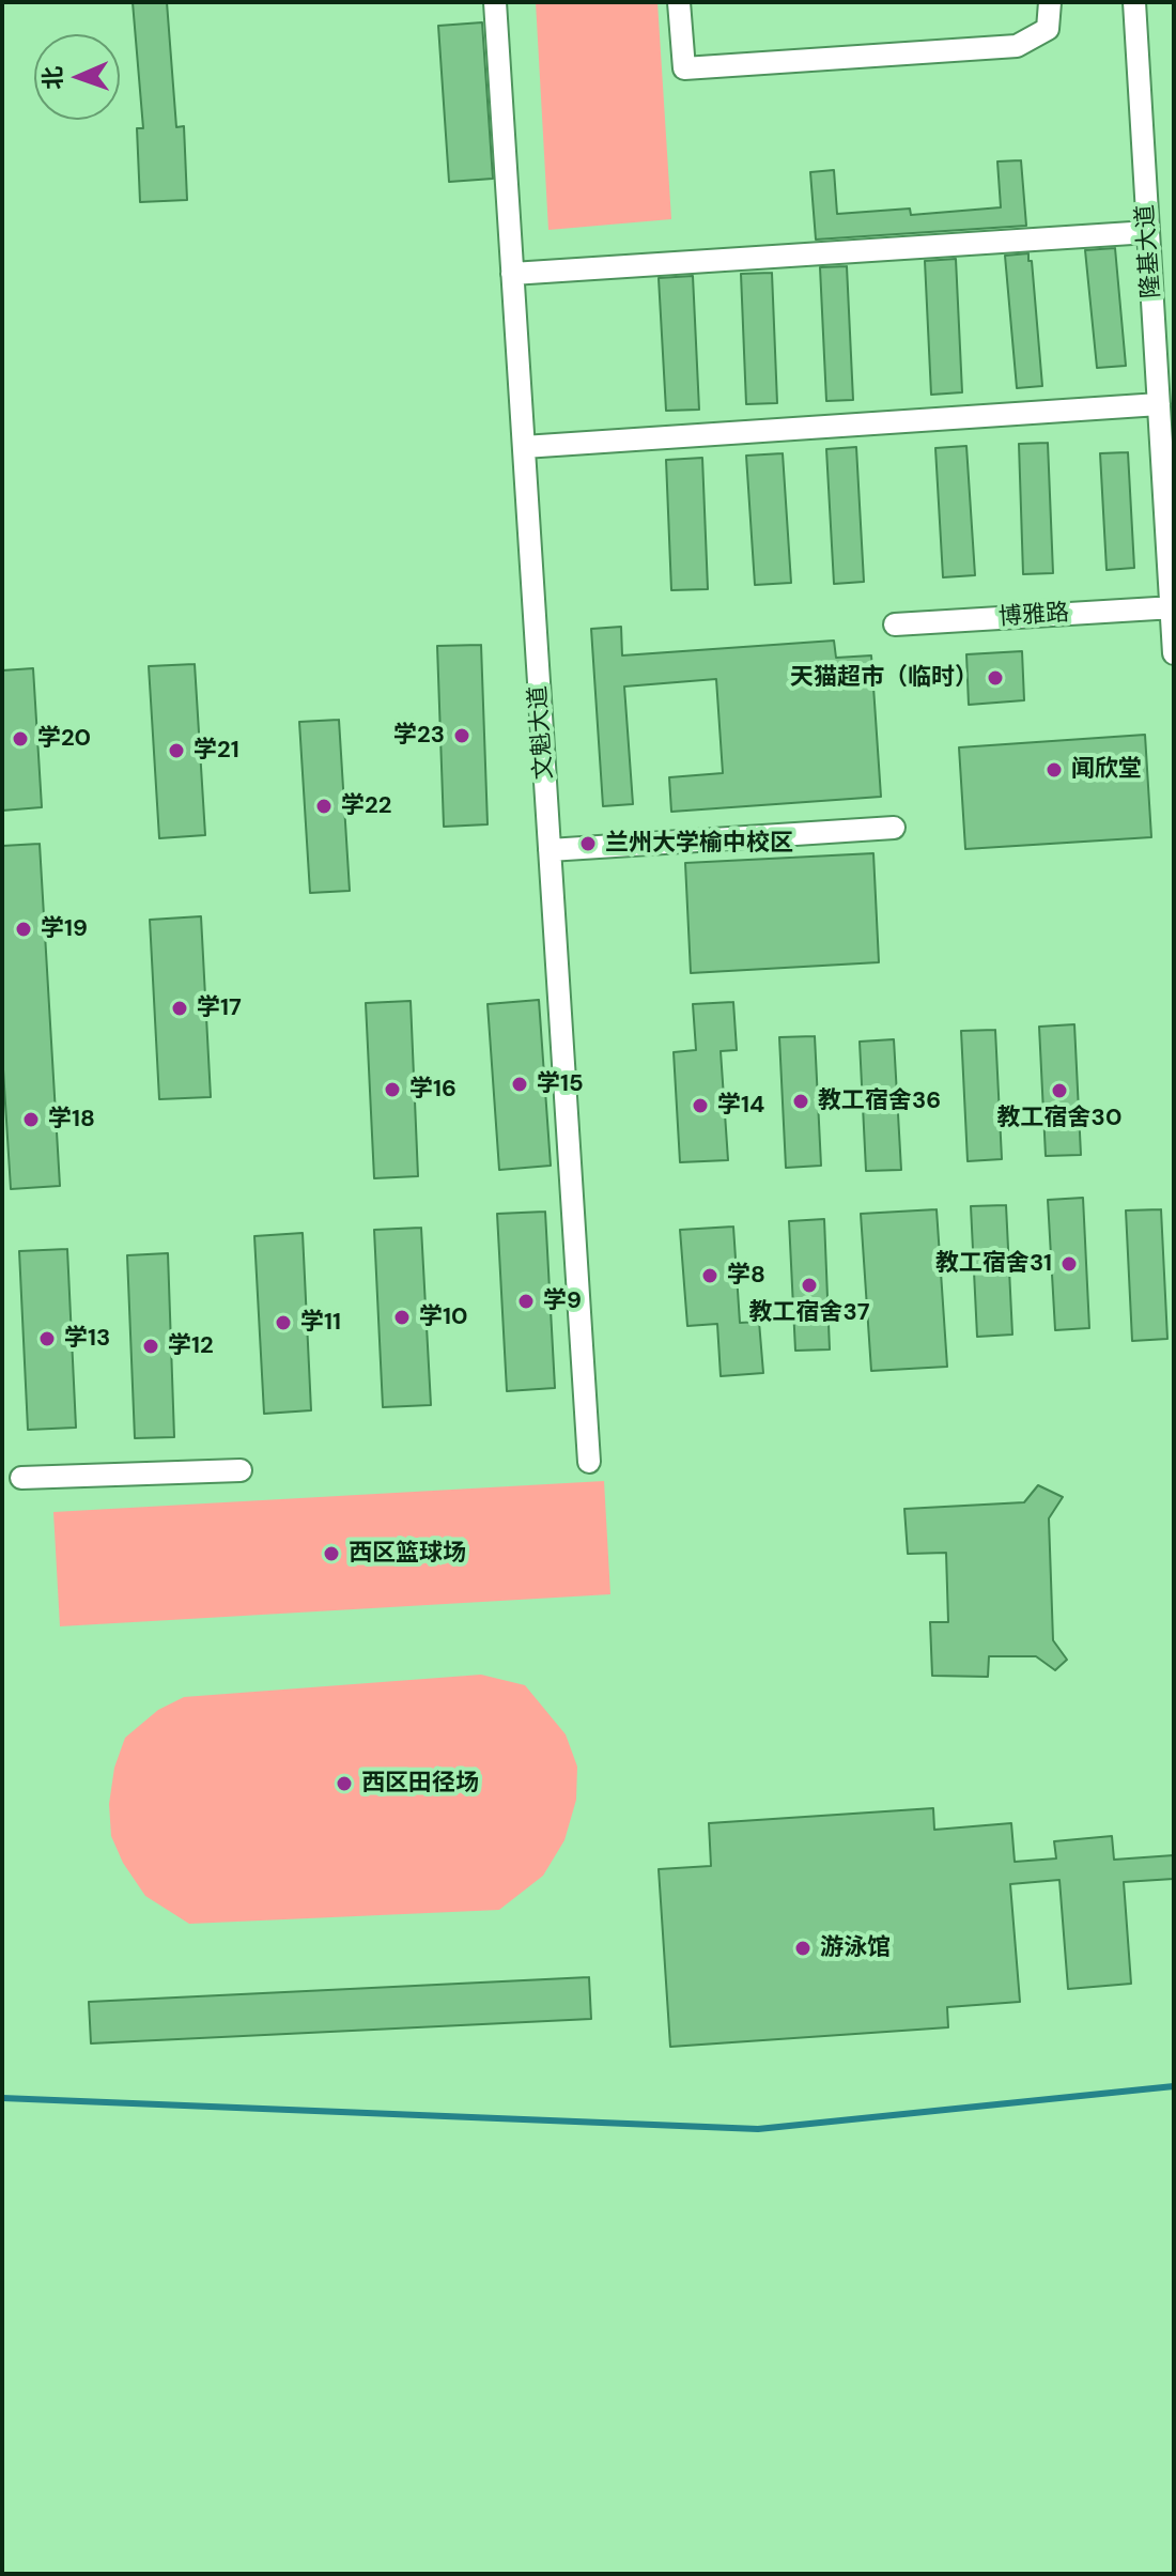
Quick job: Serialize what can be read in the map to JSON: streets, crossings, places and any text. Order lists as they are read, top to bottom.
{
  "streets": {
    "street": ["隆基大道", "博雅路", "文魁大道"]
  },
  "crossings": [
    ["隆基大道", "博雅路"]
  ],
  "places": [
    "天猫超市（临时）",
    "学23",
    "学20",
    "学21",
    "闻欣堂",
    "学22",
    "兰州大学榆中校区",
    "学19",
    "学17",
    "学15",
    "学16",
    "教工宿舍30",
    "教工宿舍36",
    "学14",
    "学18",
    "教工宿舍31",
    "学8",
    "教工宿舍37",
    "学9",
    "学10",
    "学11",
    "学13",
    "学12",
    "西区篮球场",
    "西区田径场",
    "游泳馆"
  ],
  "north": "left"
}
